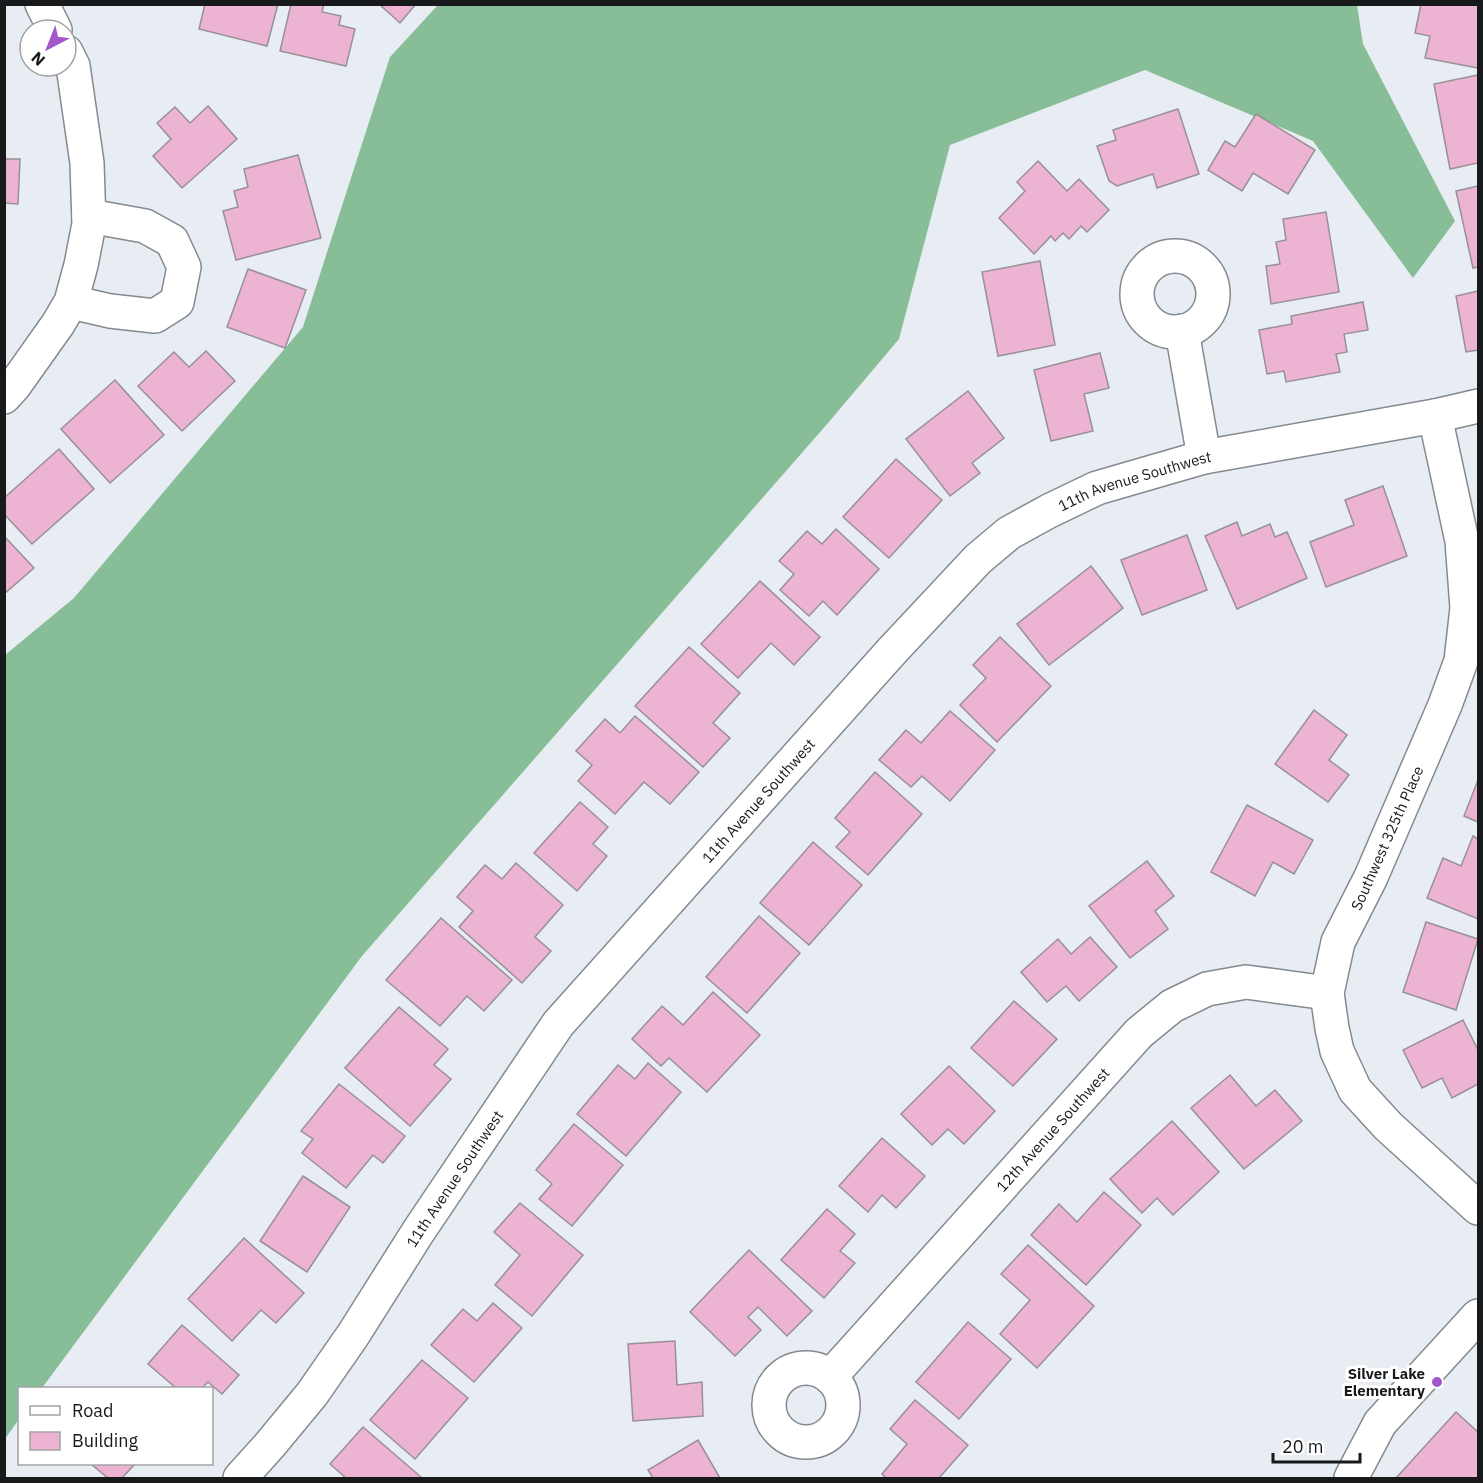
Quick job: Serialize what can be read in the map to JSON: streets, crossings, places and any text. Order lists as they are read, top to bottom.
{
  "streets": {
    "street": ["11th Avenue Southwest", "Southwest 325th Place", "12th Avenue Southwest"]
  },
  "crossings": [
    ["11th Avenue Southwest", "Southwest 325th Place"],
    ["Southwest 325th Place", "12th Avenue Southwest"]
  ],
  "places": ["Silver Lake Elementary"],
  "legend": ["Road", "Building"],
  "scale_bar": "20 m",
  "north": "bottom left"
}
